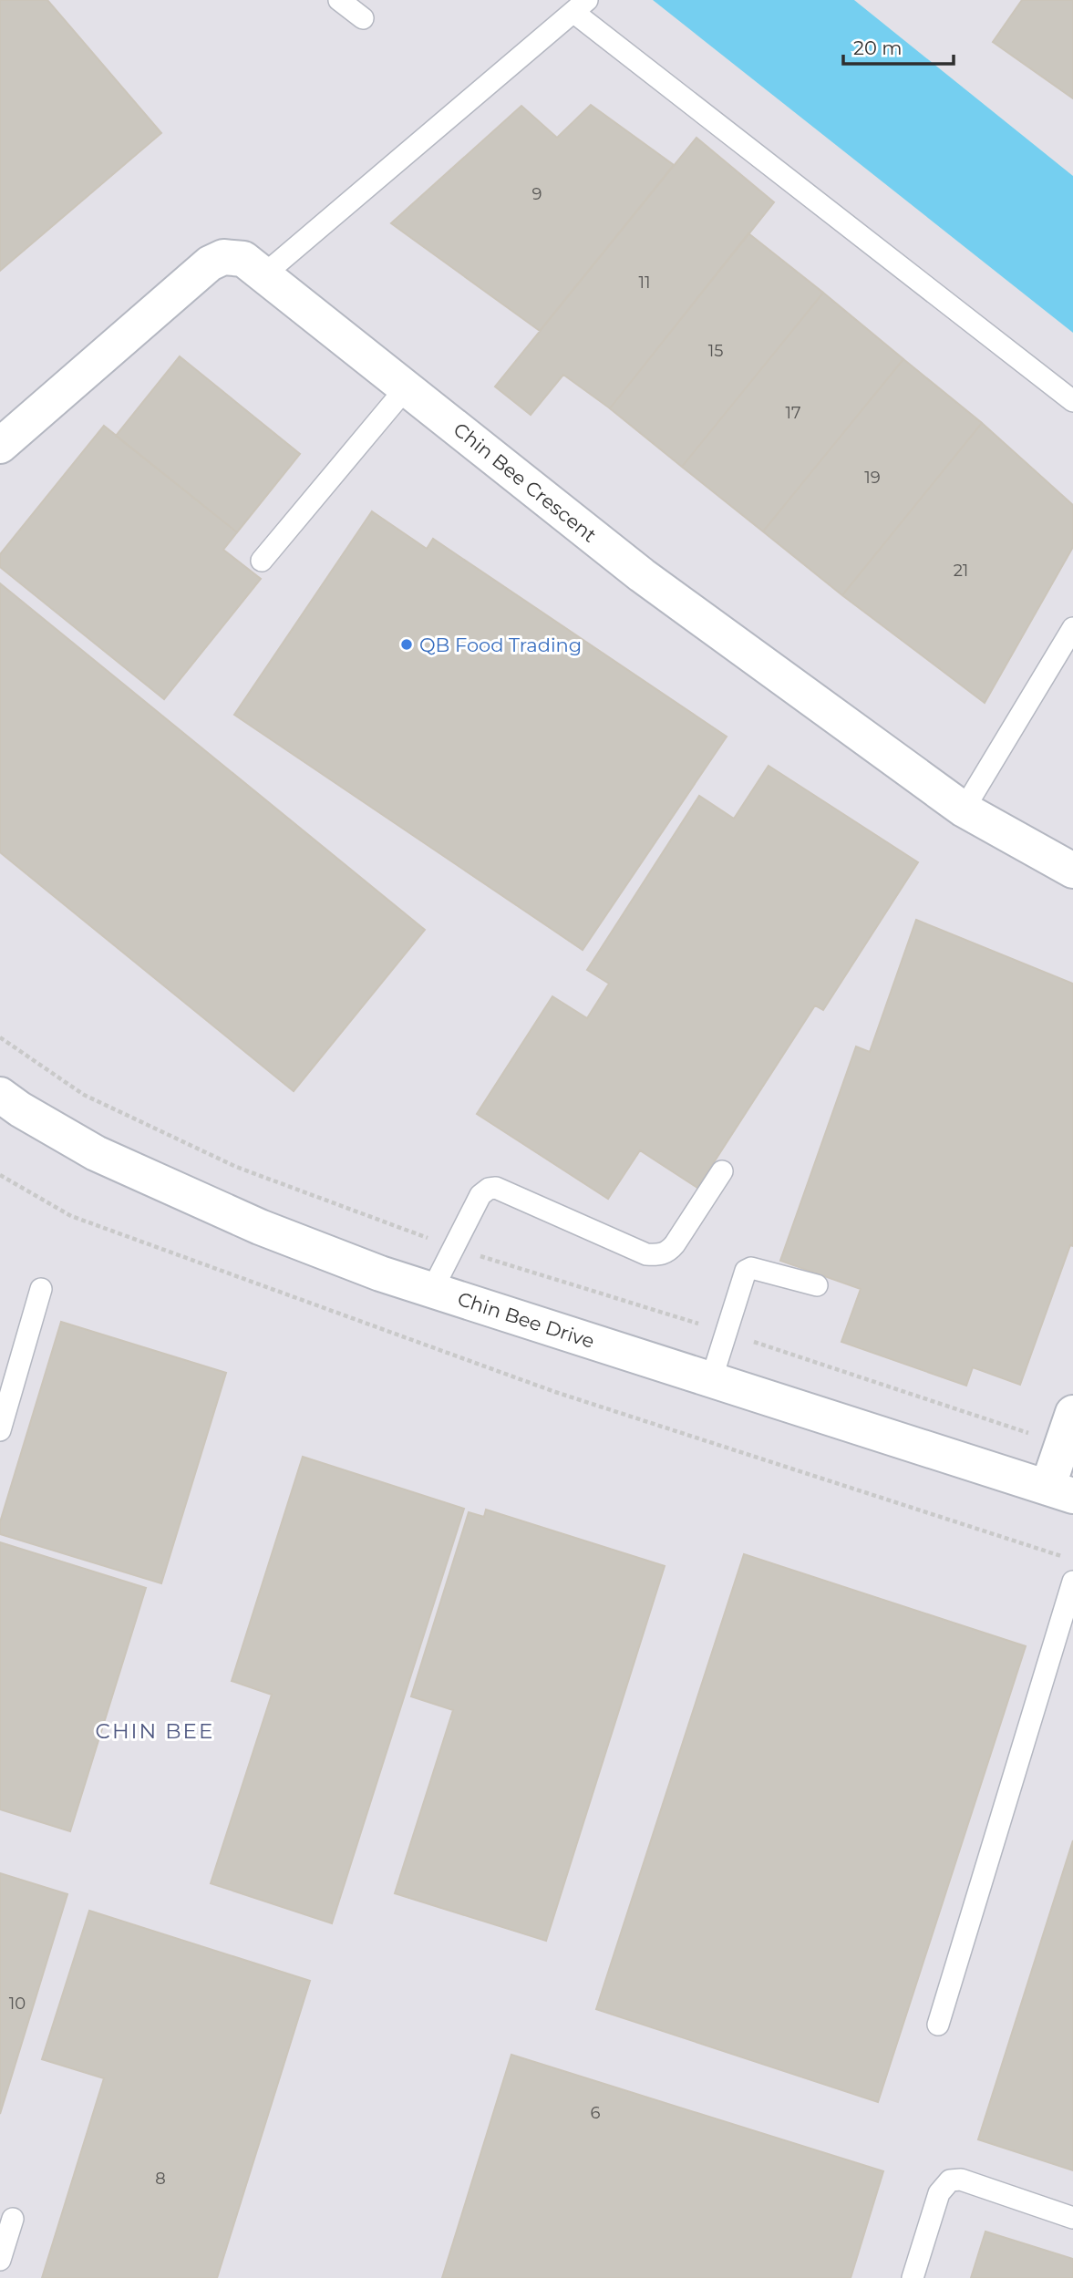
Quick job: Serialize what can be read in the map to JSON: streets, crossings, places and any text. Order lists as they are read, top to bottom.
{
  "streets": {
    "street": ["Chin Bee Crescent", "Chin Bee Drive"]
  },
  "districts": ["CHIN BEE"],
  "places": ["QB Food Trading"],
  "house_numbers": [
    "9",
    "11",
    "15",
    "17",
    "19",
    "21",
    "10",
    "6",
    "8"
  ],
  "scale_bar": "20 m"
}
